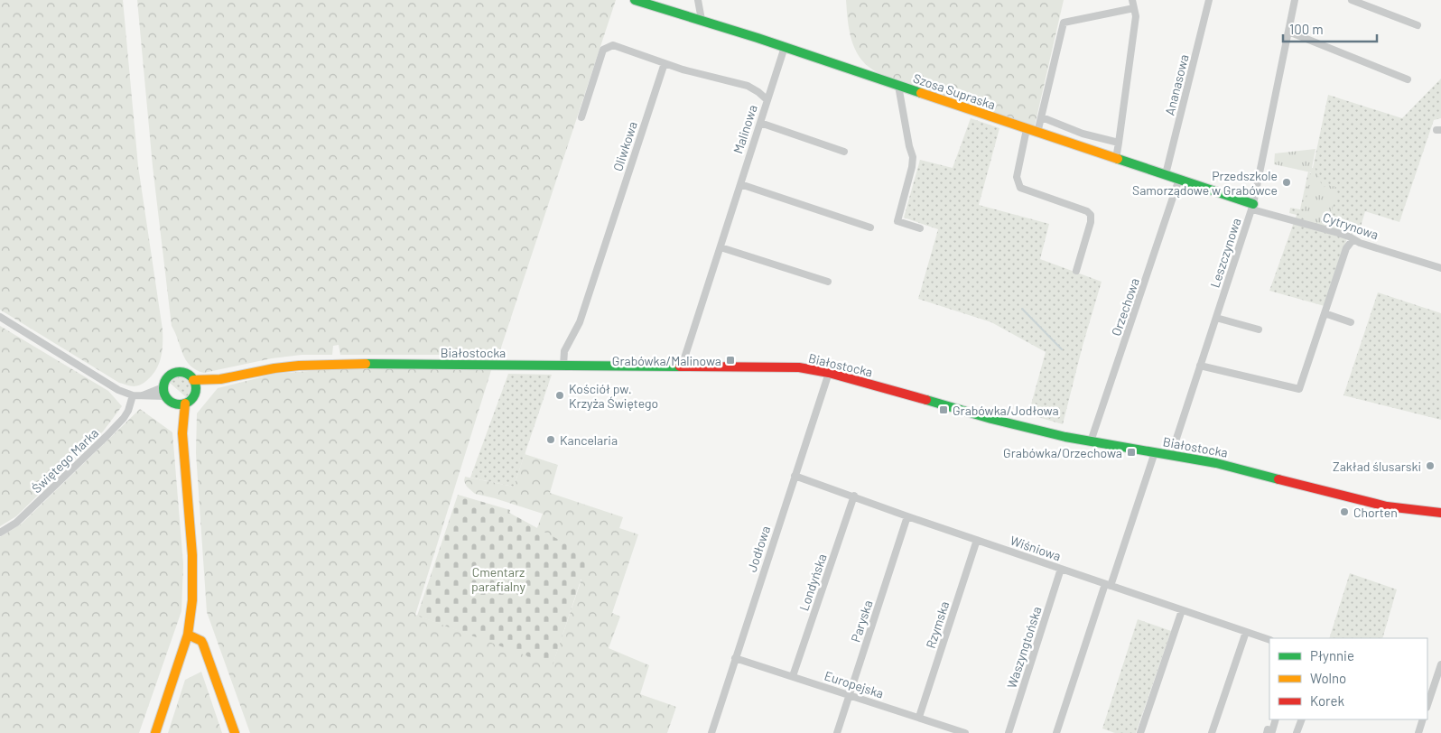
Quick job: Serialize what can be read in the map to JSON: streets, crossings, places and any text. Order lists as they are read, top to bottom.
{
  "streets": {
    "street": [
      "Ananasowa",
      "Szosa Supraska",
      "Malinowa",
      "Oliwkowa",
      "Cytrynowa",
      "Leszczynowa",
      "Orzechowa",
      "Białostocka",
      "Świętego Marka",
      "Wiśniowa",
      "Jodłowa",
      "Londyńska",
      "Paryska",
      "Rzymska",
      "Waszyngtońska",
      "Europejska"
    ]
  },
  "crossings": [
    ["Ananasowa", "Cytrynowa"],
    ["Szosa Supraska", "Malinowa"],
    ["Szosa Supraska", "Cytrynowa"],
    ["Malinowa", "Białostocka"],
    ["Oliwkowa", "Białostocka"],
    ["Cytrynowa", "Leszczynowa"],
    ["Cytrynowa", "Orzechowa"],
    ["Leszczynowa", "Białostocka"],
    ["Orzechowa", "Białostocka"],
    ["Białostocka", "Jodłowa"],
    ["Wiśniowa", "Jodłowa"],
    ["Wiśniowa", "Londyńska"],
    ["Wiśniowa", "Paryska"],
    ["Wiśniowa", "Rzymska"],
    ["Wiśniowa", "Waszyngtońska"],
    ["Jodłowa", "Europejska"],
    ["Londyńska", "Europejska"],
    ["Paryska", "Europejska"],
    ["Rzymska", "Europejska"]
  ],
  "parks": ["Cmentarz parafialny"],
  "places": {
    "other": [
      "Przedszkole Samorządowe w Grabówce",
      "Kościół pw. Krzyża Świętego",
      "Kancelaria",
      "Zakład ślusarski",
      "Chorten"
    ],
    "transit": ["Grabówka/Malinowa", "Grabówka/Jodłowa", "Grabówka/Orzechowa"]
  },
  "legend": ["Płynnie", "Wolno", "Korek"],
  "scale_bar": "100 m"
}
